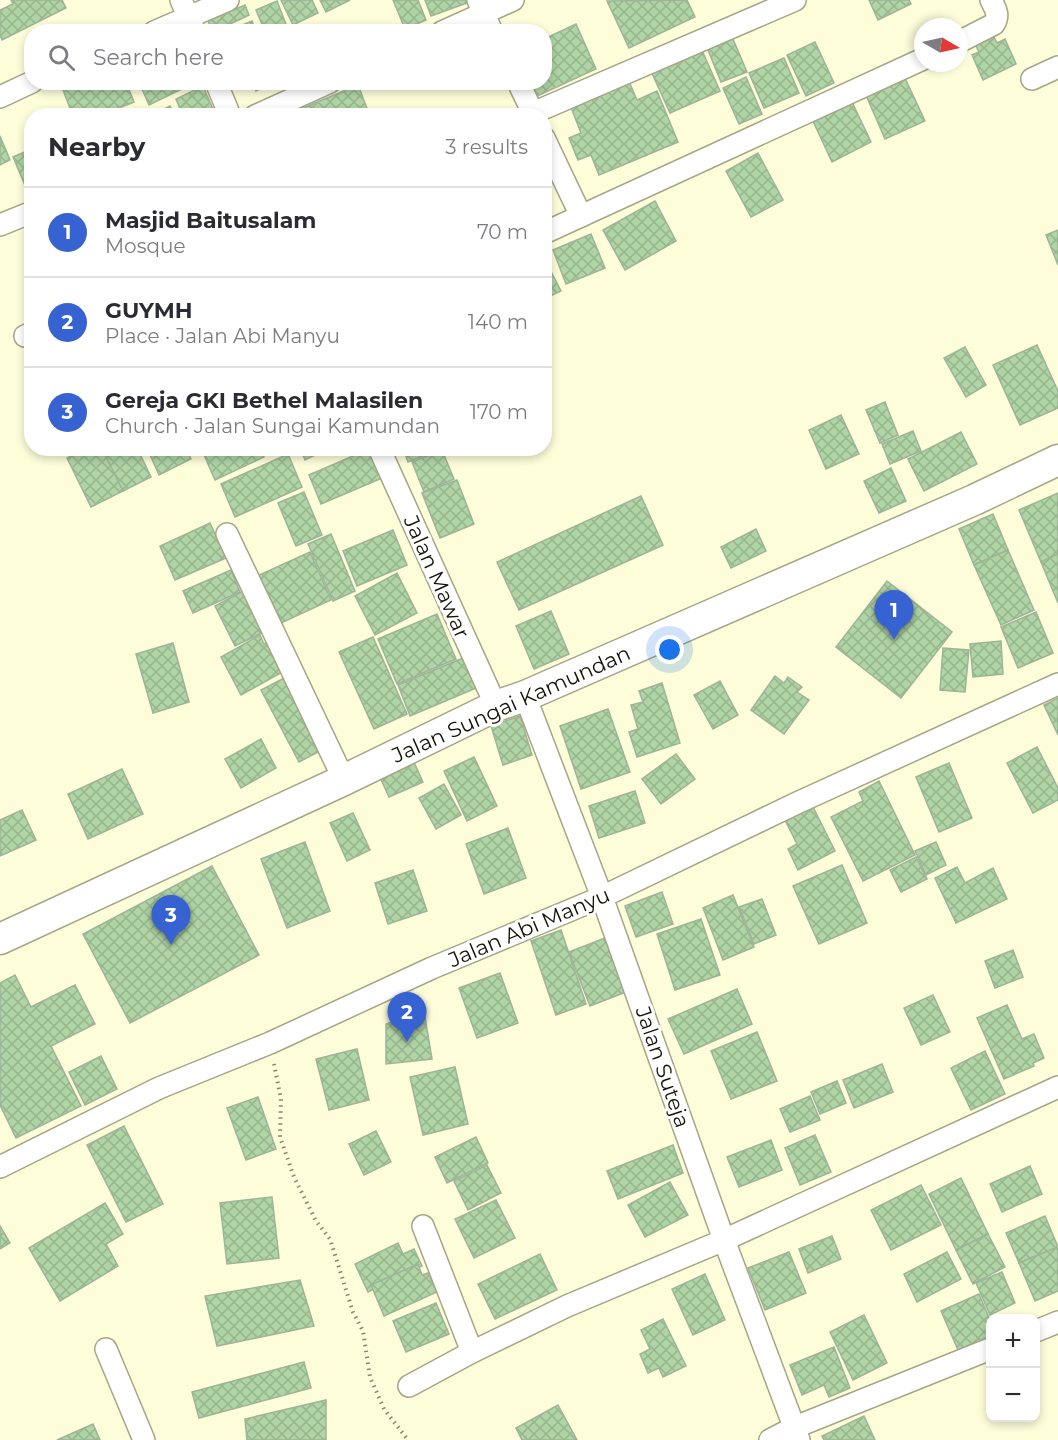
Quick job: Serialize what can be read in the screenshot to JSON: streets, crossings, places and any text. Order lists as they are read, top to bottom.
{
  "streets": {
    "main road": ["Jalan Sungai Kamundan"],
    "street": ["Jalan Mawar", "Jalan Abi Manyu", "Jalan Suteja"]
  },
  "crossings": [
    ["Jalan Mawar", "Jalan Sungai Kamundan"],
    ["Jalan Sungai Kamundan", "Jalan Suteja"],
    ["Jalan Abi Manyu", "Jalan Suteja"]
  ],
  "north": "right",
  "page": {
    "search": "Search here",
    "heading": ["Nearby", "3 results"],
    "list": [
      {
        "mark": "1",
        "name": "Masjid Baitusalam",
        "note": "Mosque",
        "value": "70 m"
      },
      {
        "mark": "2",
        "name": "GUYMH",
        "note": "Place · Jalan Abi Manyu",
        "value": "140 m"
      },
      {
        "mark": "3",
        "name": "Gereja GKI Bethel Malasilen",
        "note": "Church · Jalan Sungai Kamundan",
        "value": "170 m"
      }
    ],
    "pins": ["1", "3", "2"],
    "map_buttons": ["+", "−"]
  }
}
